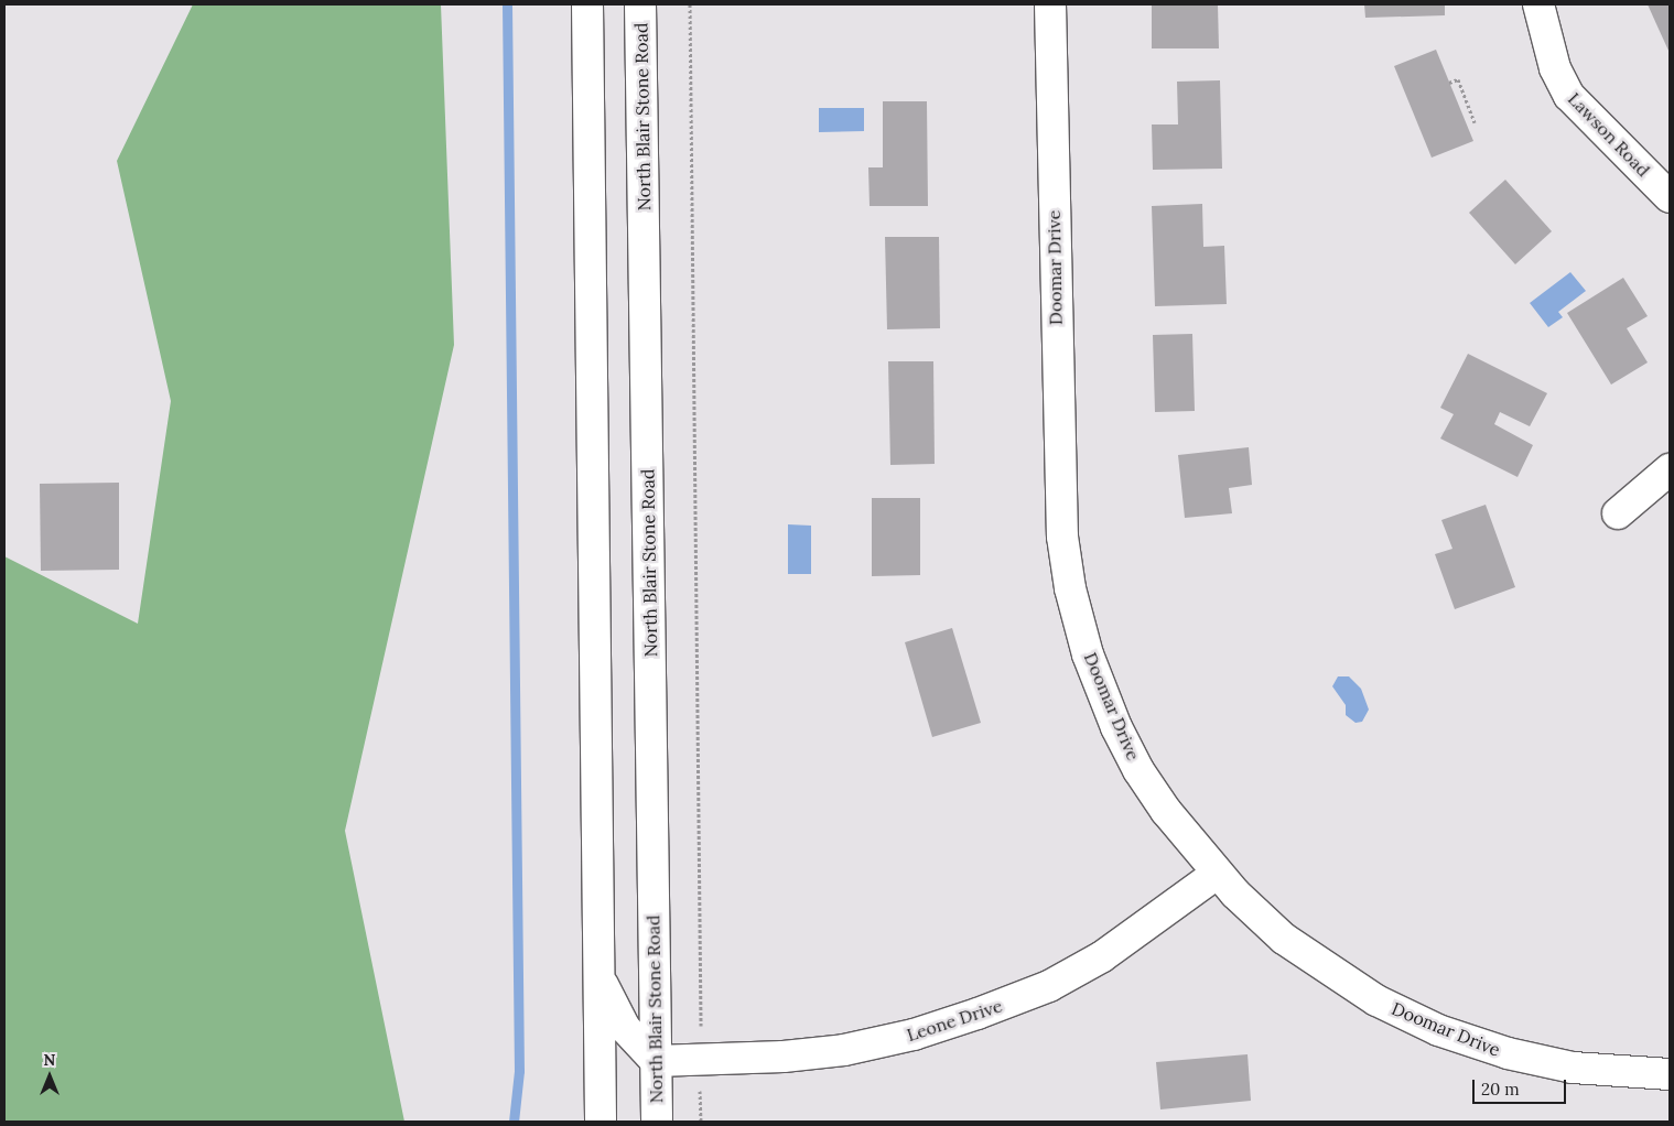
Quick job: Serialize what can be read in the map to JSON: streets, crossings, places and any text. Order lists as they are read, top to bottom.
{
  "streets": {
    "main road": [
      "North Blair Stone Road",
      "Lawson Road",
      "Doomar Drive",
      "Leone Drive"
    ]
  },
  "crossings": [
    ["North Blair Stone Road", "Leone Drive"],
    ["Doomar Drive", "Leone Drive"]
  ],
  "scale_bar": "20 m",
  "north": "top"
}
